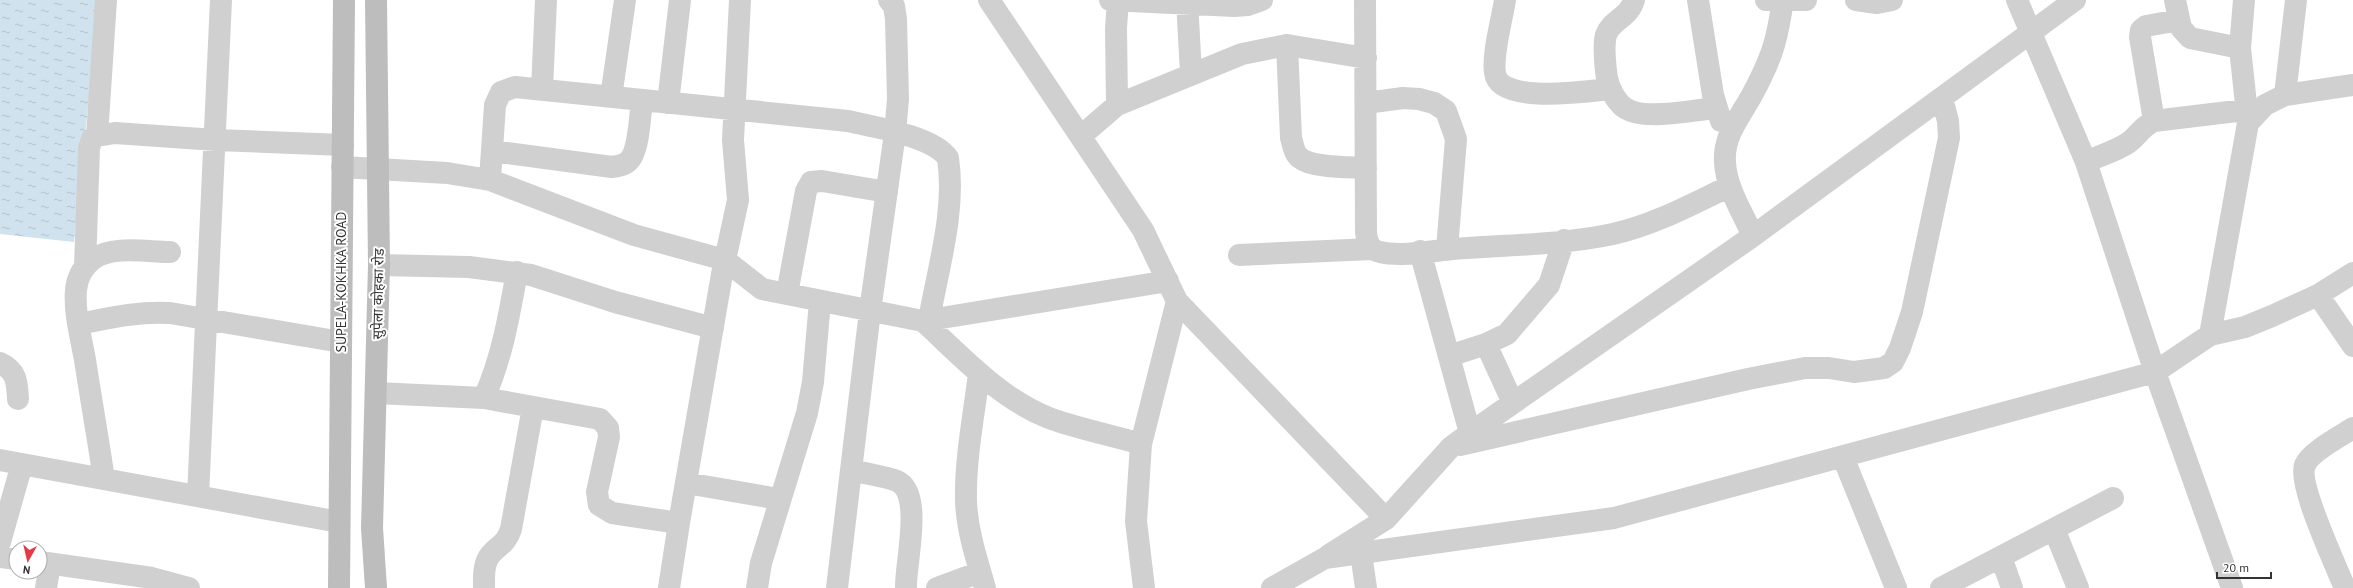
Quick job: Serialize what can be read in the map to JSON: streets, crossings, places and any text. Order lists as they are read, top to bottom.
{
  "streets": {
    "street": ["SUPELA-KOKHKA ROAD", "सुपेला कोहका रोड"]
  },
  "scale_bar": "20 m",
  "north": "bottom"
}
